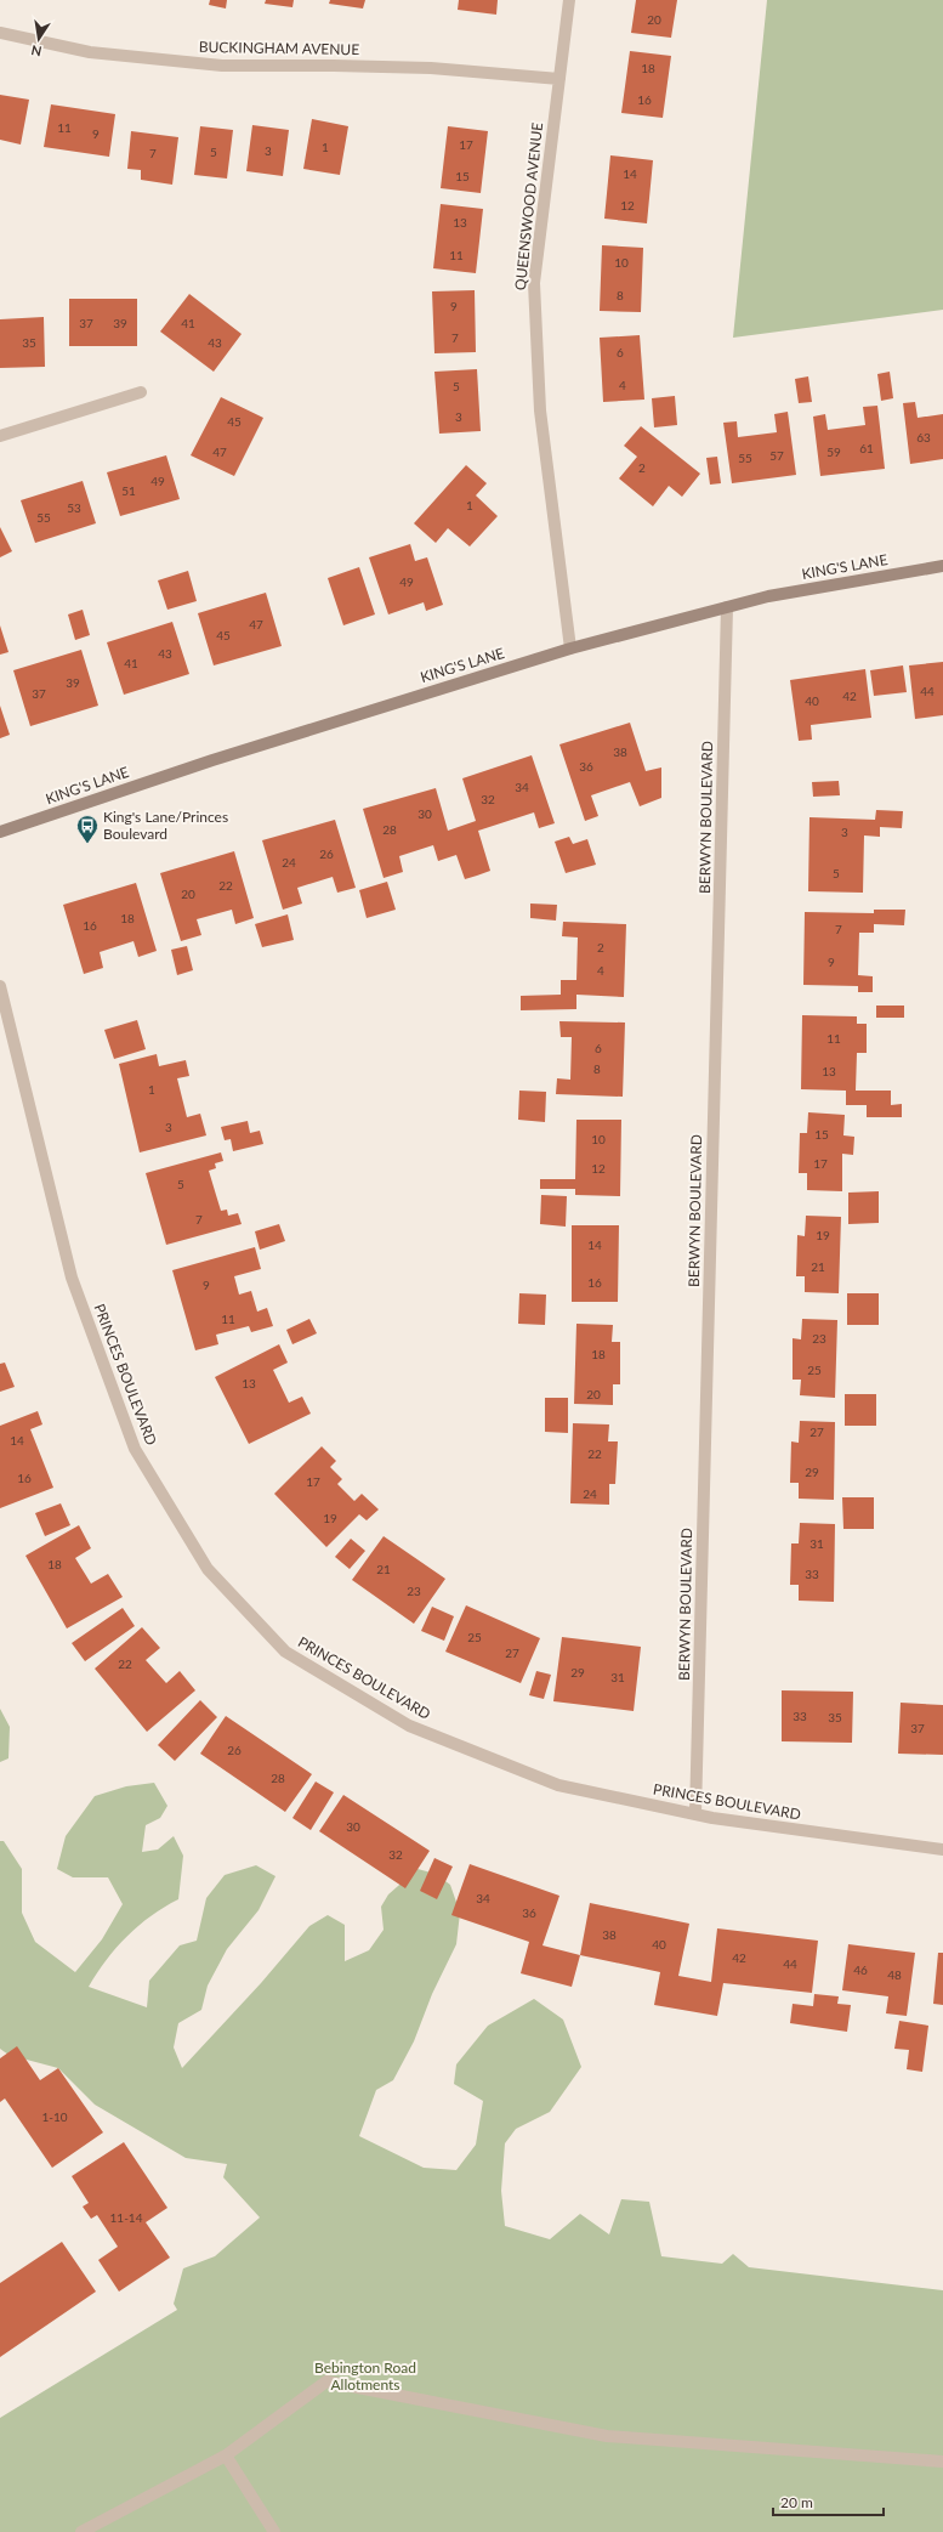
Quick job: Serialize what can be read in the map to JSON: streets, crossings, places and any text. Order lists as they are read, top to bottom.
{
  "streets": {
    "street": [
      "BUCKINGHAM AVENUE",
      "QUEENSWOOD AVENUE",
      "KING'S LANE",
      "BERWYN BOULEVARD",
      "PRINCES BOULEVARD"
    ]
  },
  "crossings": [
    ["BUCKINGHAM AVENUE", "QUEENSWOOD AVENUE"],
    ["QUEENSWOOD AVENUE", "KING'S LANE"],
    ["KING'S LANE", "BERWYN BOULEVARD"],
    ["BERWYN BOULEVARD", "PRINCES BOULEVARD"]
  ],
  "parks": ["Bebington Road Allotments"],
  "places": {
    "bus stop": ["King's Lane/Princes Boulevard"]
  },
  "house_numbers": [
    "20",
    "18",
    "16",
    "11",
    "9",
    "17",
    "1",
    "3",
    "5",
    "7",
    "14",
    "15",
    "12",
    "13",
    "11",
    "10",
    "8",
    "9",
    "37",
    "39",
    "41",
    "7",
    "35",
    "43",
    "6",
    "4",
    "5",
    "3",
    "45",
    "63",
    "61",
    "47",
    "59",
    "57",
    "55",
    "2",
    "49",
    "51",
    "1",
    "53",
    "55",
    "49",
    "47",
    "45",
    "43",
    "41",
    "39",
    "44",
    "37",
    "42",
    "40",
    "38",
    "36",
    "34",
    "32",
    "30",
    "28",
    "3",
    "26",
    "24",
    "5",
    "22",
    "20",
    "18",
    "16",
    "7",
    "2",
    "9",
    "4",
    "11",
    "6",
    "8",
    "13",
    "1",
    "3",
    "15",
    "10",
    "17",
    "12",
    "5",
    "7",
    "19",
    "14",
    "21",
    "16",
    "9",
    "11",
    "23",
    "18",
    "25",
    "13",
    "20",
    "27",
    "14",
    "22",
    "29",
    "16",
    "17",
    "24",
    "19",
    "31",
    "18",
    "21",
    "33",
    "23",
    "25",
    "27",
    "22",
    "29",
    "31",
    "33",
    "35",
    "37",
    "26",
    "28",
    "30",
    "32",
    "34",
    "36",
    "38",
    "40",
    "42",
    "44",
    "46",
    "48",
    "1-10",
    "11-14"
  ],
  "scale_bar": "20 m",
  "north": "bottom"
}
